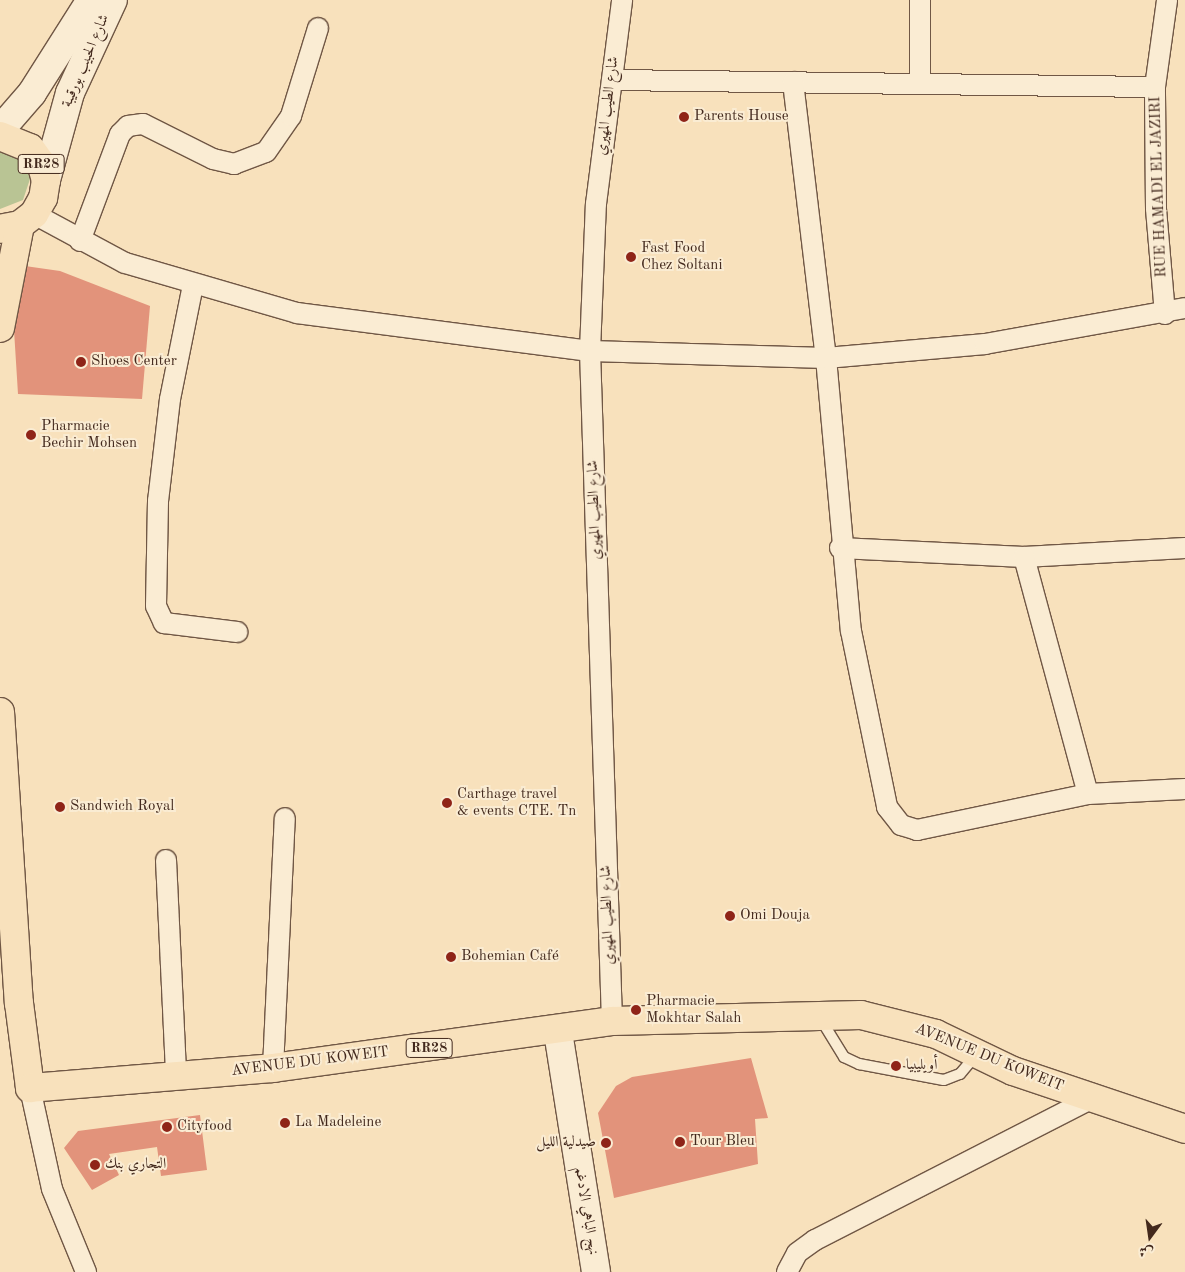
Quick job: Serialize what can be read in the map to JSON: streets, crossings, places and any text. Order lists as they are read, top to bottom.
{
  "streets": {
    "main road": ["RR28", "AVENUE DU KOWEIT"],
    "street": [
      "شارع الحبيب بورقيبة",
      "شارع الطيب المهيري",
      "RUE HAMADI EL JAZIRI",
      "نهج الباهي الادغم"
    ]
  },
  "crossings": [
    ["شارع الحبيب بورقيبة", "RR28"],
    ["شارع الطيب المهيري", "AVENUE DU KOWEIT"],
    ["AVENUE DU KOWEIT", "نهج الباهي الادغم"]
  ],
  "places": [
    "Parents House",
    "Fast Food Chez Soltani",
    "Shoes Center",
    "Pharmacie Bechir Mohsen",
    "Carthage travel & events CTE. Tn",
    "Sandwich Royal",
    "Omi Douja",
    "Bohemian Café",
    "Pharmacie Mokhtar Salah",
    "أويليبيا",
    "La Madeleine",
    "Cityfood",
    "Tour Bleu",
    "صيدلية الليل",
    "التجاري بنك"
  ],
  "north": "bottom"
}
